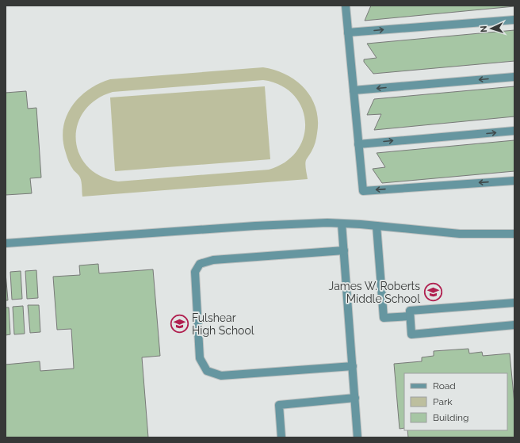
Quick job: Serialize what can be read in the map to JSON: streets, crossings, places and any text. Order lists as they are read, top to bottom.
{
  "places": {
    "school or university": ["James W. Roberts Middle School", "Fulshear High School"]
  },
  "legend": ["Road", "Park", "Building"],
  "north": "left"
}
